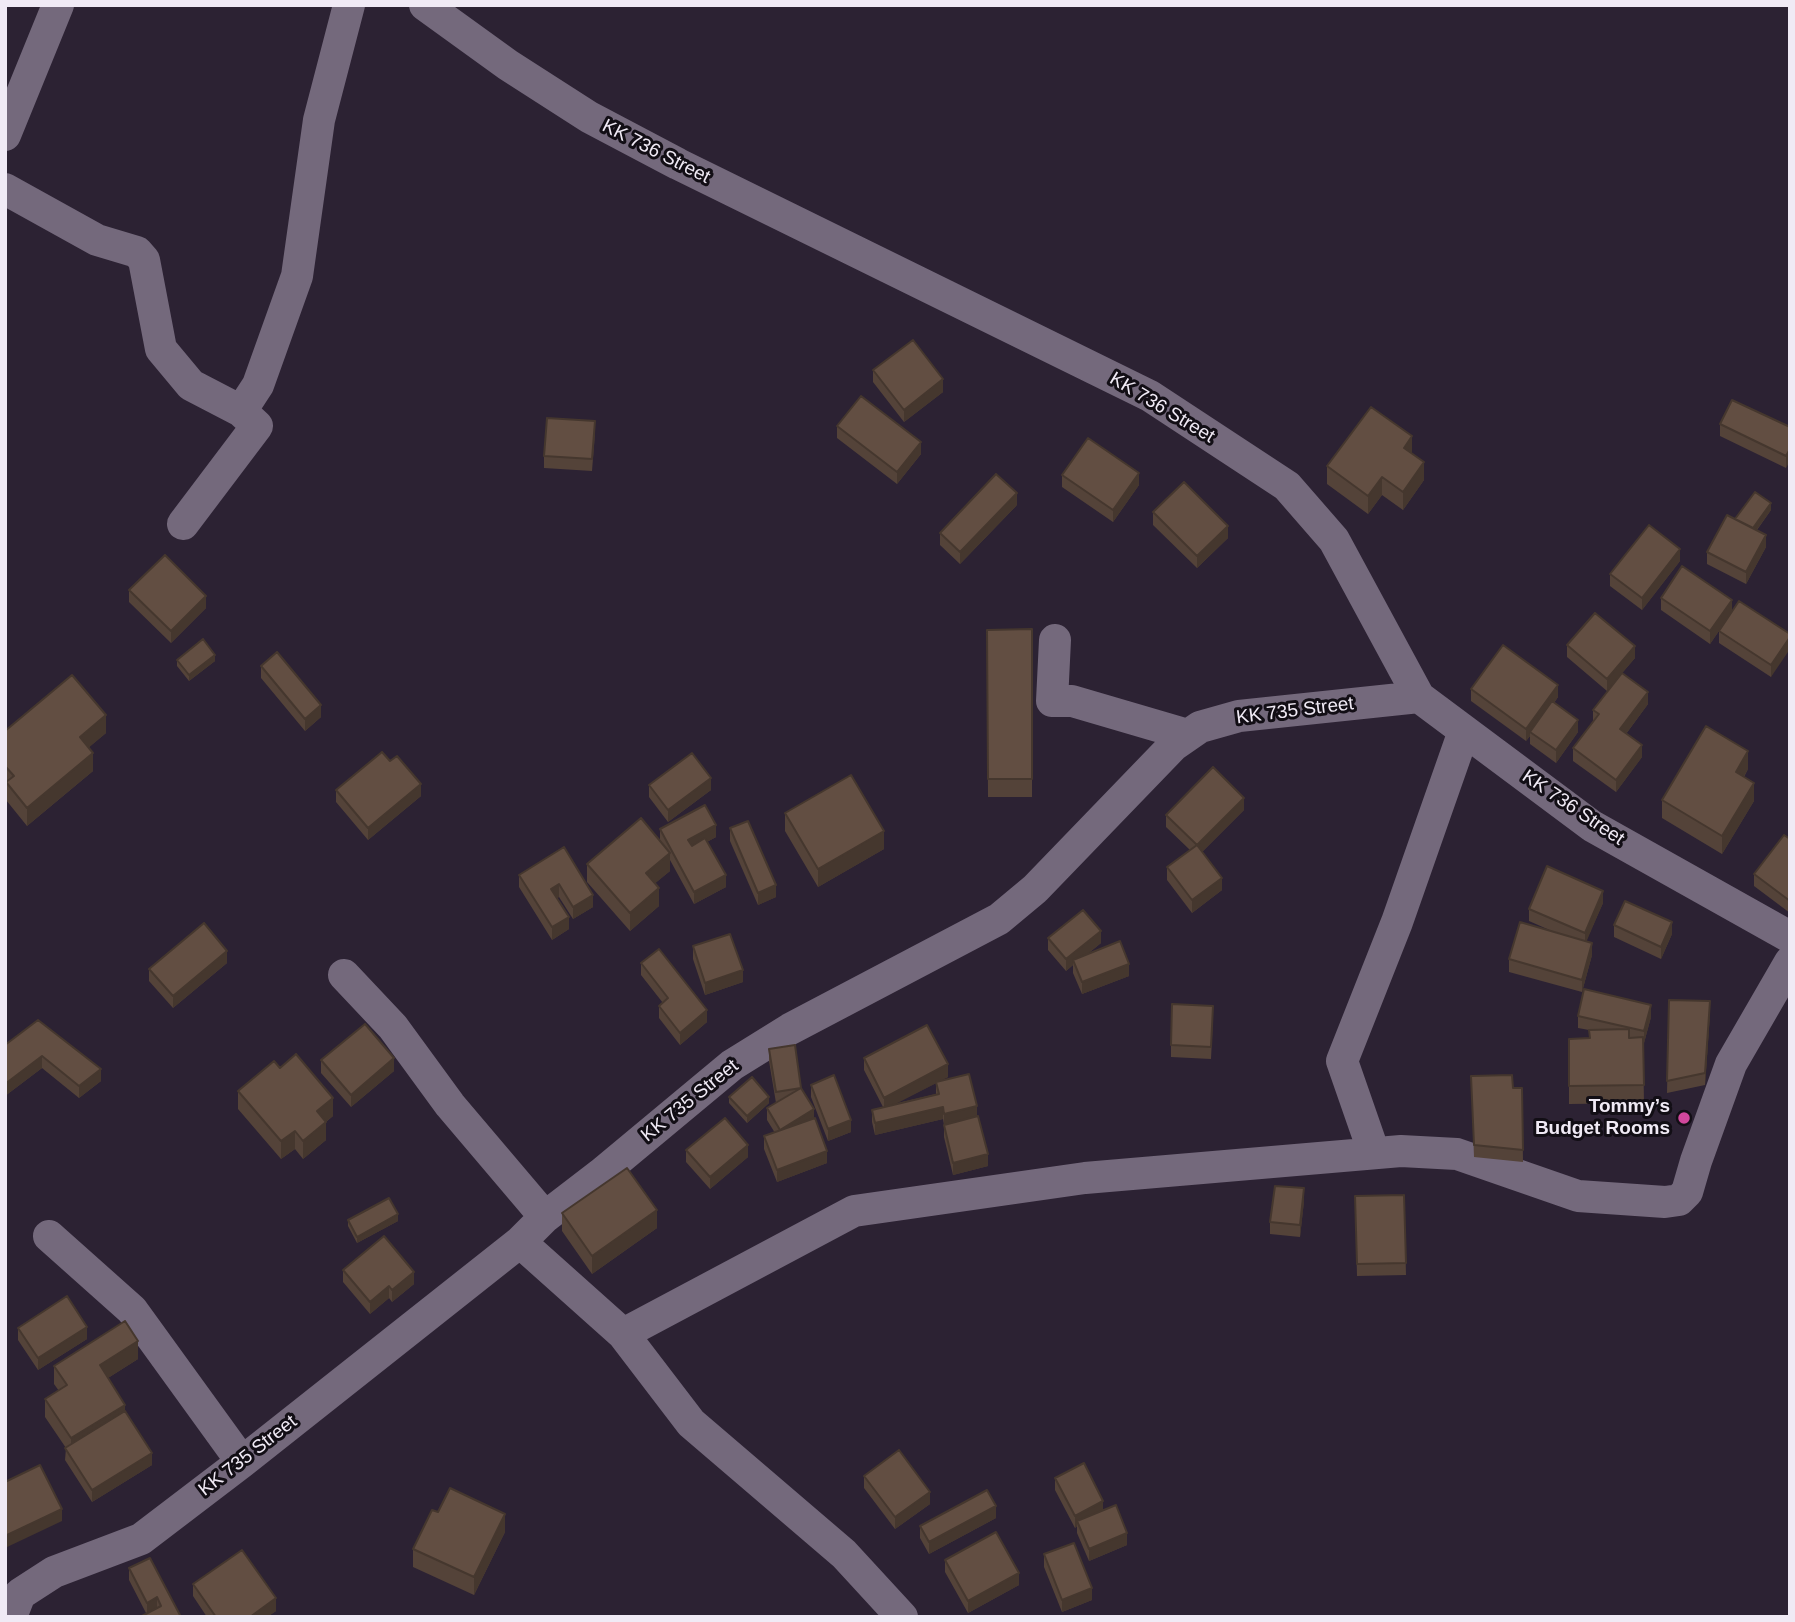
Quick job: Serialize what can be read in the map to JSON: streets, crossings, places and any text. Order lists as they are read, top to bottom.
{
  "streets": {
    "street": ["KK 736 Street", "KK 735 Street"]
  },
  "crossings": [
    ["KK 736 Street", "KK 735 Street"]
  ],
  "places": ["Tommy’s Budget Rooms"]
}
